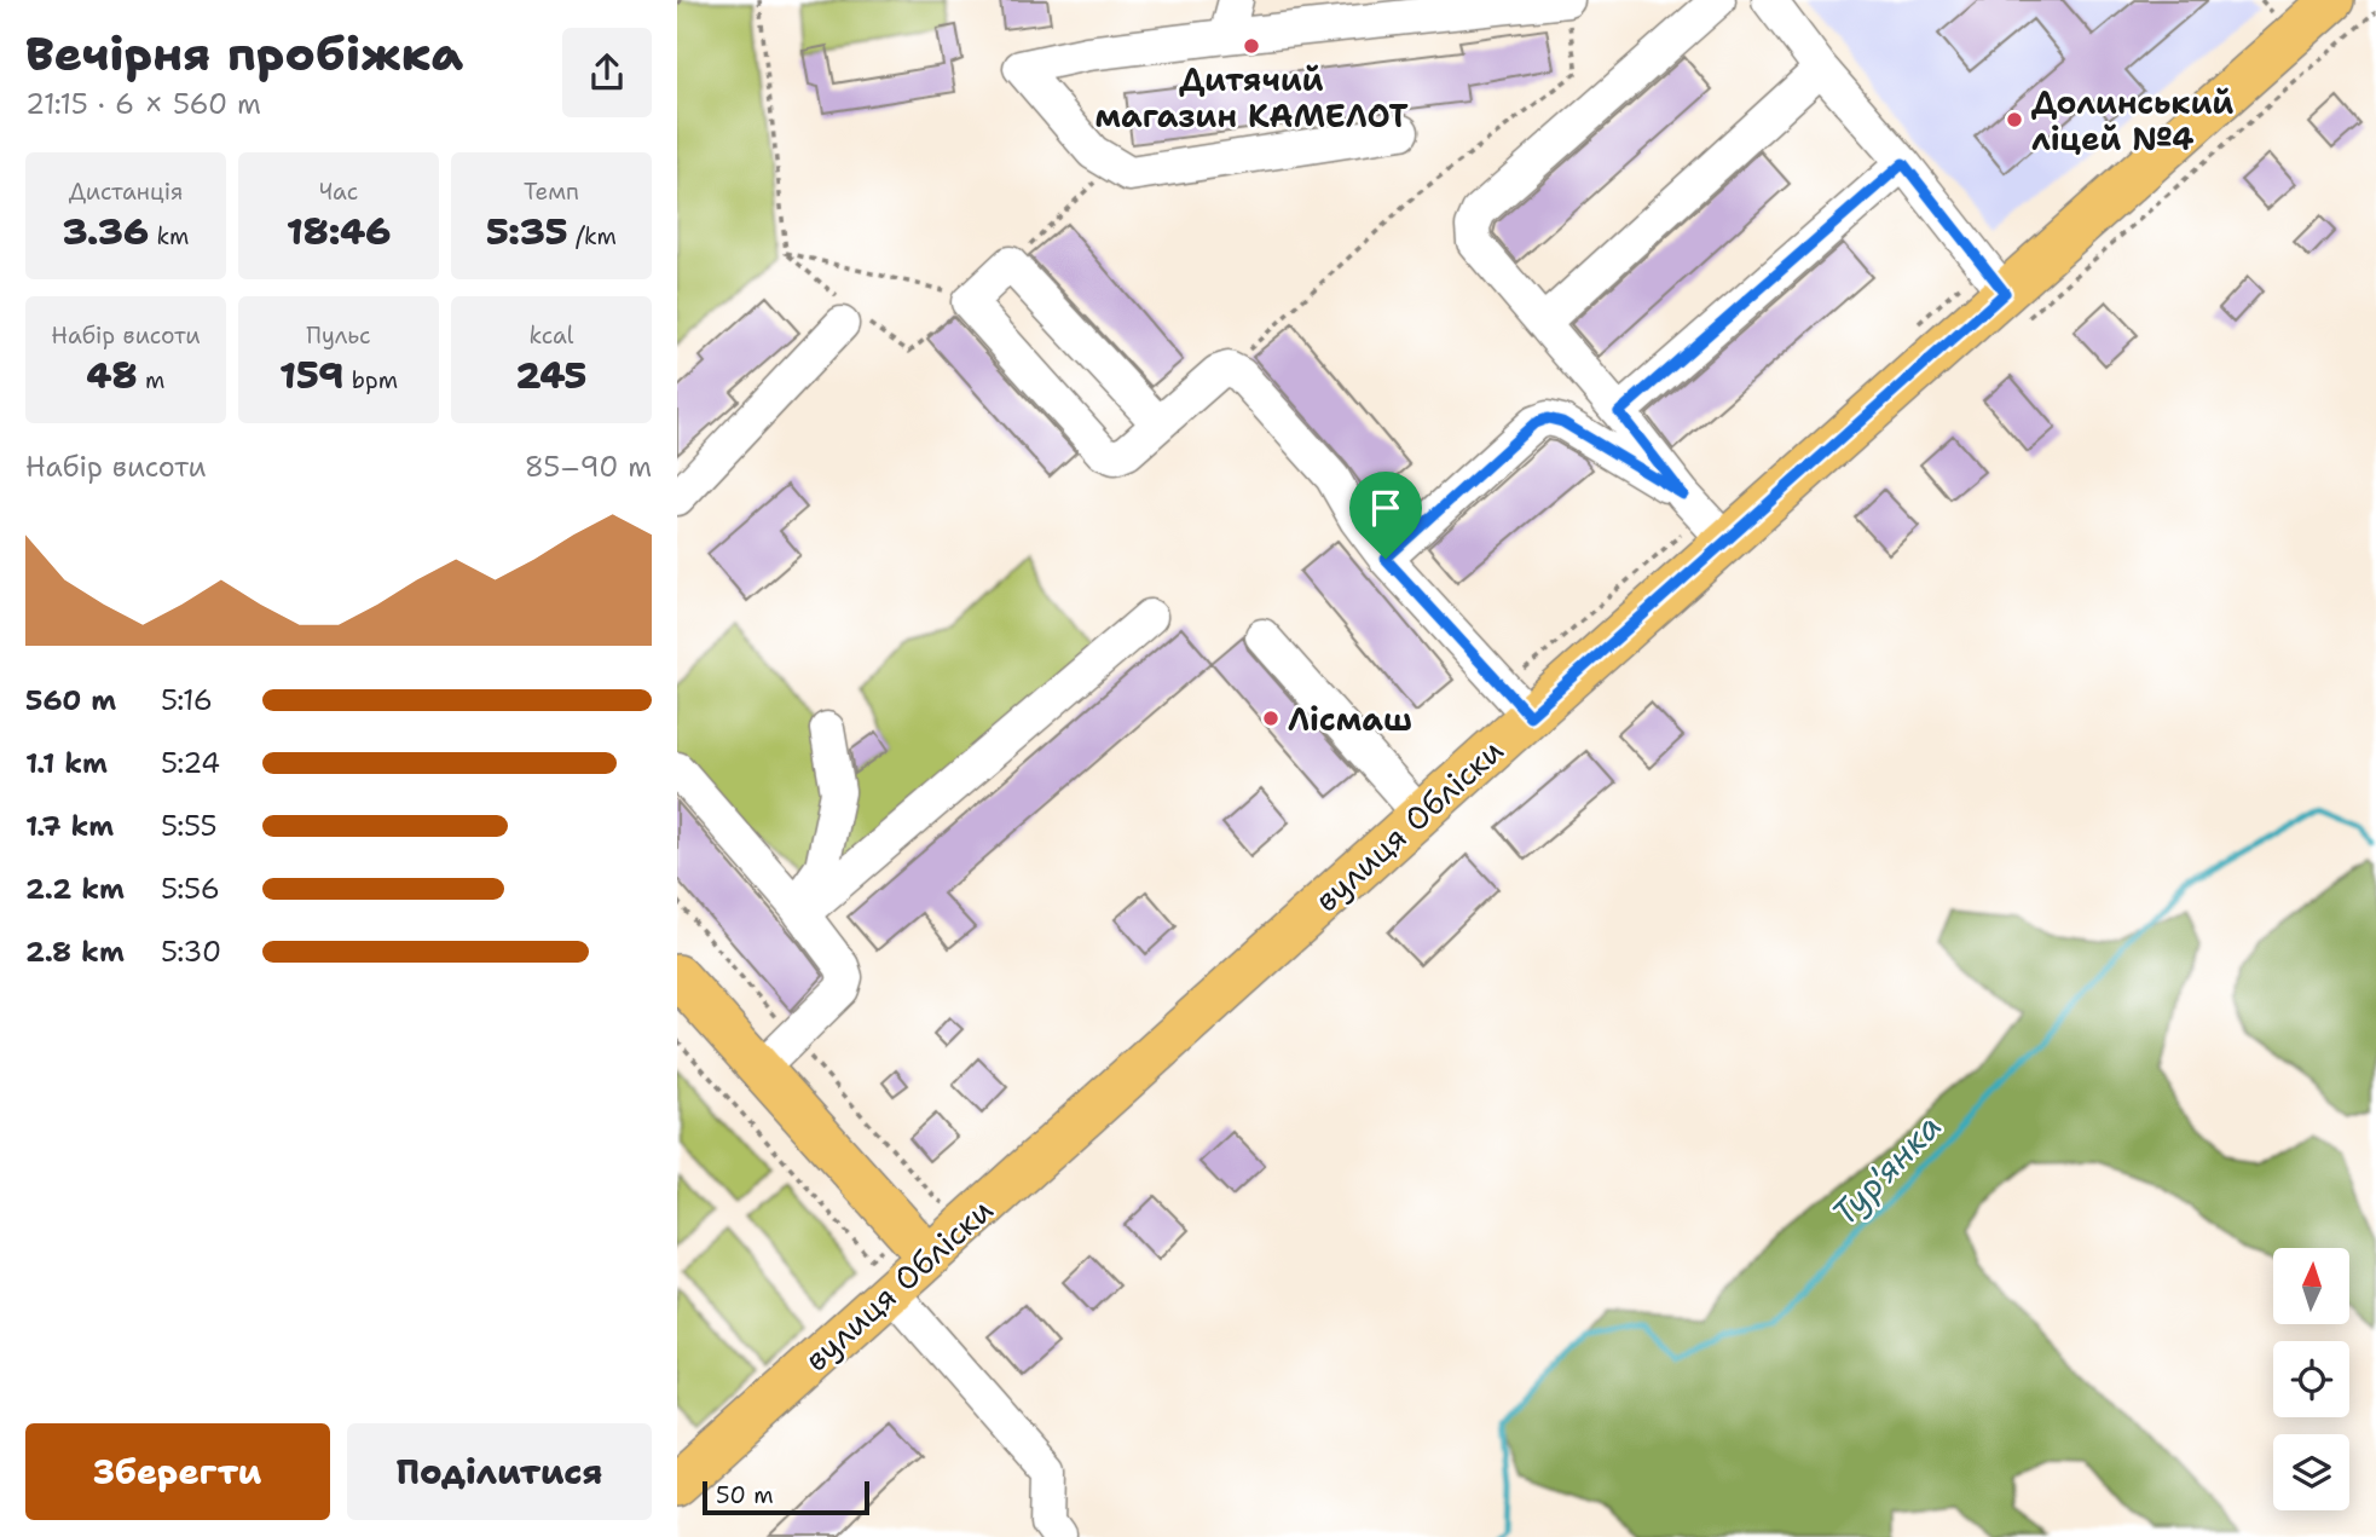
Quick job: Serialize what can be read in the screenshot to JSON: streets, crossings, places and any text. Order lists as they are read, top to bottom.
{
  "streets": {
    "main road": ["вулиця Обліски"]
  },
  "water": ["Тур'янка"],
  "places": ["Дитячий магазин КАМЕЛОТ", "Долинський ліцей №4", "Лісмаш"],
  "scale_bar": "50 m",
  "north": "top",
  "page": {
    "heading": ["Вечірня пробіжка", "21:15 · 6 × 560 m"],
    "stats": [
      ["Дистанція", "3.36 km"],
      ["Час", "18:46"],
      ["Темп", "5:35 /km"],
      ["Набір висоти", "48 m"],
      ["Пульс", "159 bpm"],
      ["kcal", "245"]
    ],
    "chart": ["Набір висоти", "85–90 m"],
    "list": [
      {
        "name": "560 m",
        "note": "5:16"
      },
      {
        "name": "1.1 km",
        "note": "5:24"
      },
      {
        "name": "1.7 km",
        "note": "5:55"
      },
      {
        "name": "2.2 km",
        "note": "5:56"
      },
      {
        "name": "2.8 km",
        "note": "5:30"
      }
    ],
    "buttons": ["Зберегти", "Поділитися"],
    "scale": "50 m"
  }
}
